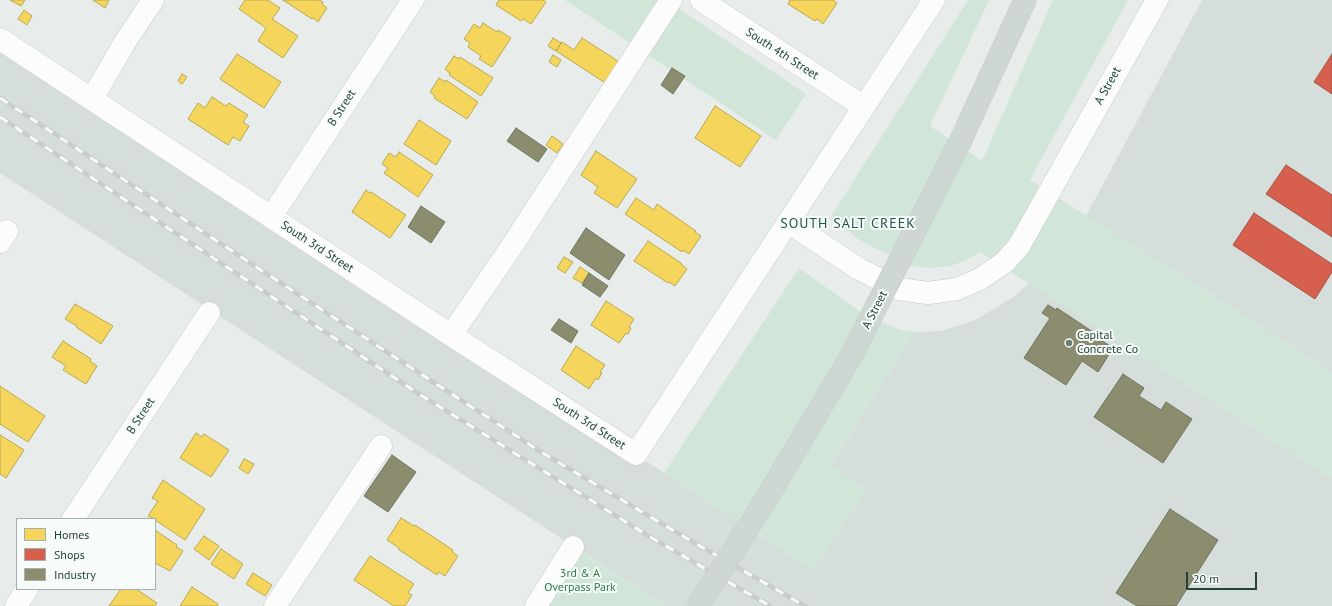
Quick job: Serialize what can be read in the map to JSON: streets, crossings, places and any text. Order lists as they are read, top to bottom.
{
  "streets": {
    "main road": ["A Street"],
    "street": ["South 4th Street", "B Street", "South 3rd Street"]
  },
  "crossings": [
    ["A Street", "South 3rd Street"],
    ["B Street", "South 3rd Street"]
  ],
  "districts": ["SOUTH SALT CREEK"],
  "parks": ["3rd & A Overpass Park"],
  "places": ["Capital Concrete Co"],
  "legend": ["Homes", "Shops", "Industry"],
  "scale_bar": "20 m"
}
